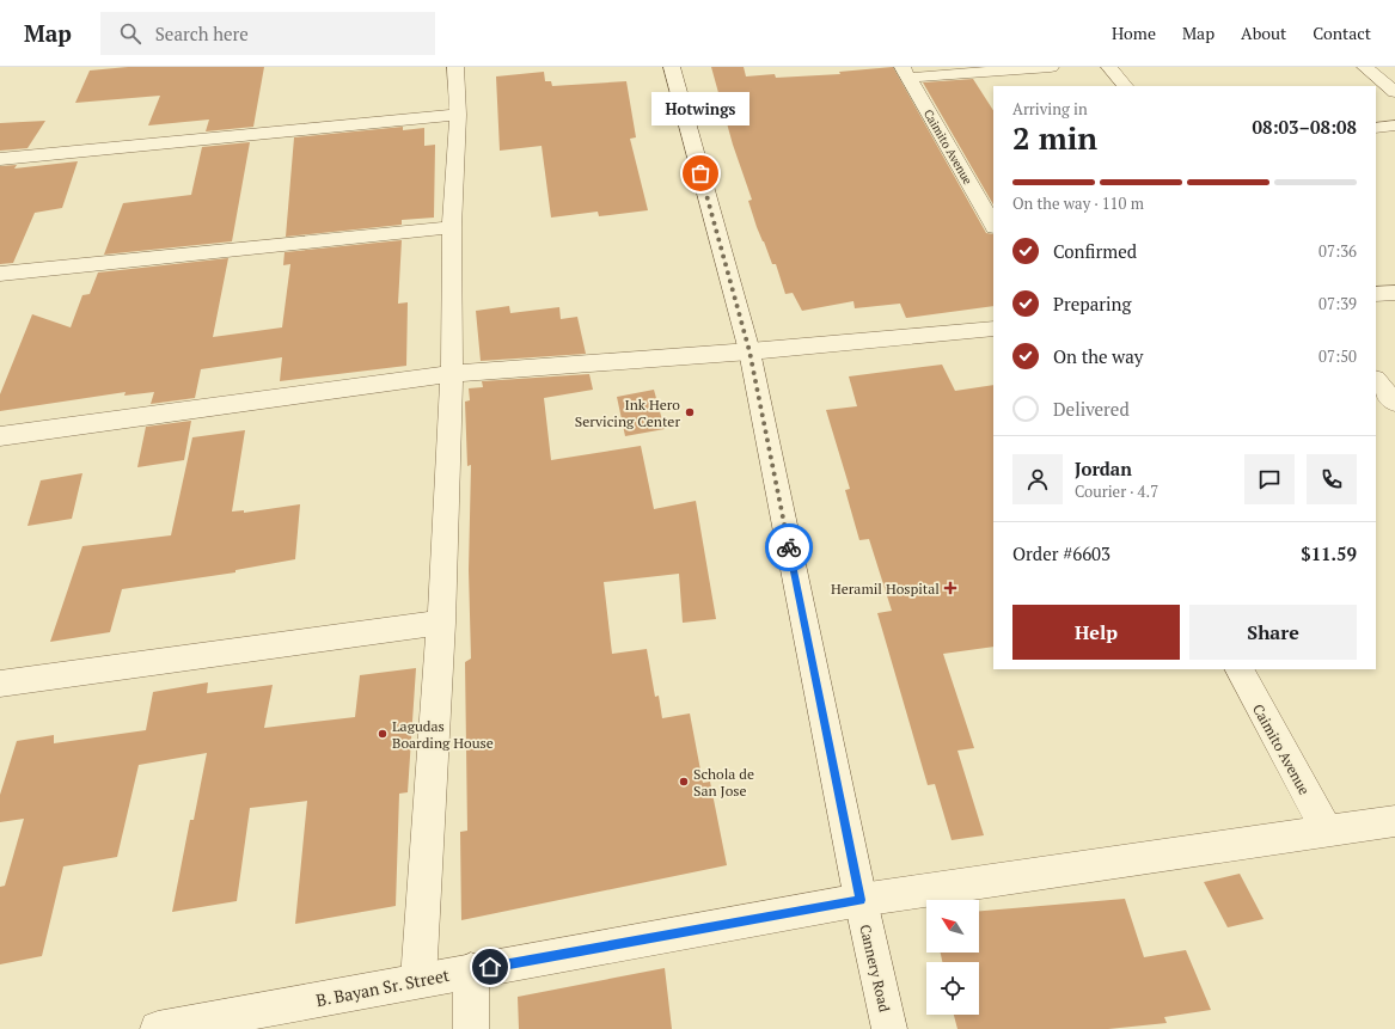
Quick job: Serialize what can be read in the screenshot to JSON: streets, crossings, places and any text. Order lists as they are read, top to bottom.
{
  "streets": {
    "street": ["Caimito Avenue", "Cannery Road", "B. Bayan Sr. Street"]
  },
  "crossings": [
    ["Caimito Avenue", "B. Bayan Sr. Street"],
    ["Cannery Road", "B. Bayan Sr. Street"]
  ],
  "places": {
    "other": [
      "Hotwings",
      "Ink Hero Servicing Center",
      "Lagudas Boarding House",
      "Schola de San Jose"
    ],
    "health": ["Heramil Hospital"]
  },
  "north": "top left",
  "page": {
    "header": "Map",
    "search": "Search here",
    "nav": [
      "Home",
      "Map",
      "About",
      "Contact"
    ],
    "heading": ["2 min", "Arriving in", "08:03–08:08"],
    "panel": [
      "Jordan",
      "Courier · 4.7",
      "Order #6603",
      "$11.59"
    ],
    "bubble": "Hotwings",
    "bar": "On the way · 110 m",
    "list": [
      ["Confirmed", "07:36"],
      ["Preparing", "07:39"],
      ["On the way", "07:50"],
      "Delivered"
    ],
    "buttons": ["Help", "Share"]
  }
}
